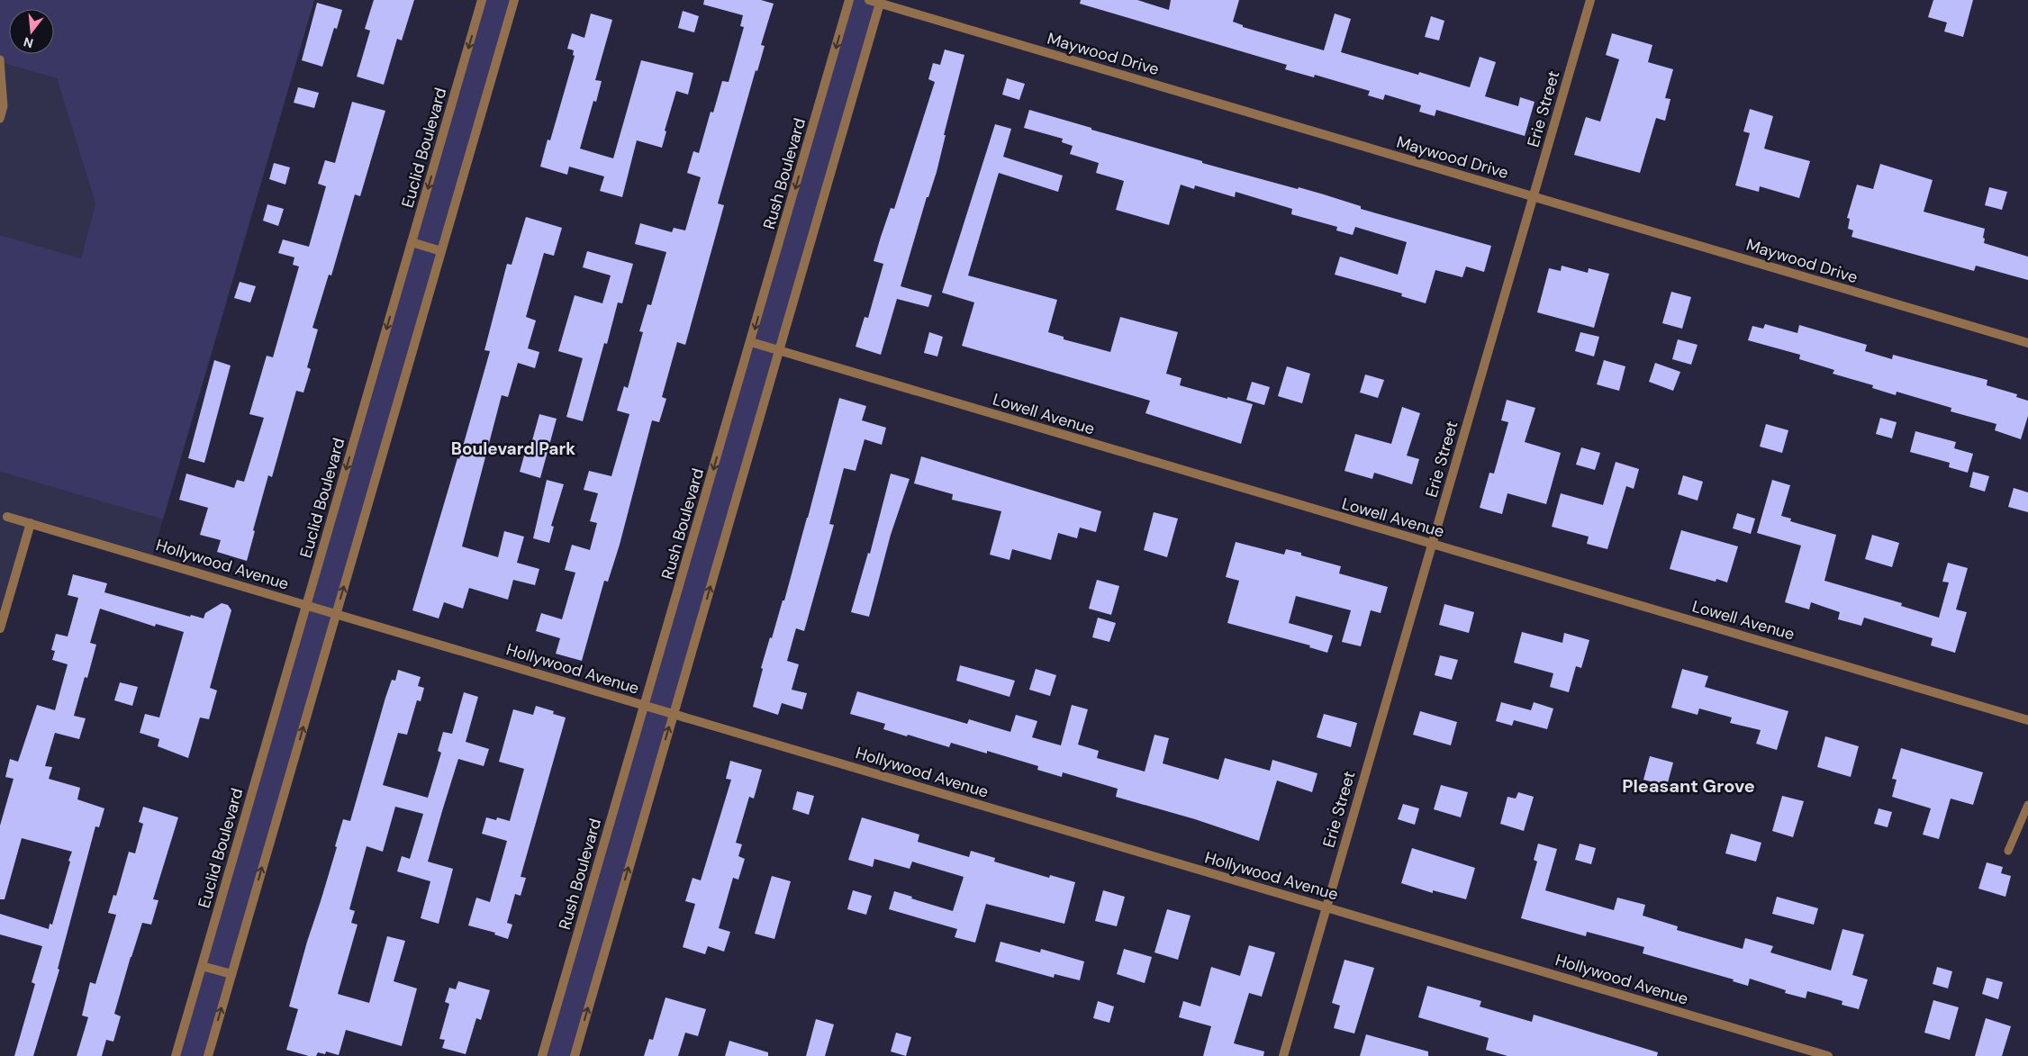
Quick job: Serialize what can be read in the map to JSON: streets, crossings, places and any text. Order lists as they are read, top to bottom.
{
  "streets": {
    "street": [
      "Maywood Drive",
      "Erie Street",
      "Euclid Boulevard",
      "Rush Boulevard",
      "Lowell Avenue",
      "Hollywood Avenue"
    ]
  },
  "crossings": [
    ["Maywood Drive", "Erie Street"],
    ["Erie Street", "Lowell Avenue"],
    ["Erie Street", "Hollywood Avenue"],
    ["Euclid Boulevard", "Hollywood Avenue"],
    ["Rush Boulevard", "Lowell Avenue"],
    ["Rush Boulevard", "Hollywood Avenue"]
  ],
  "districts": ["Boulevard Park", "Pleasant Grove"],
  "north": "bottom"
}
